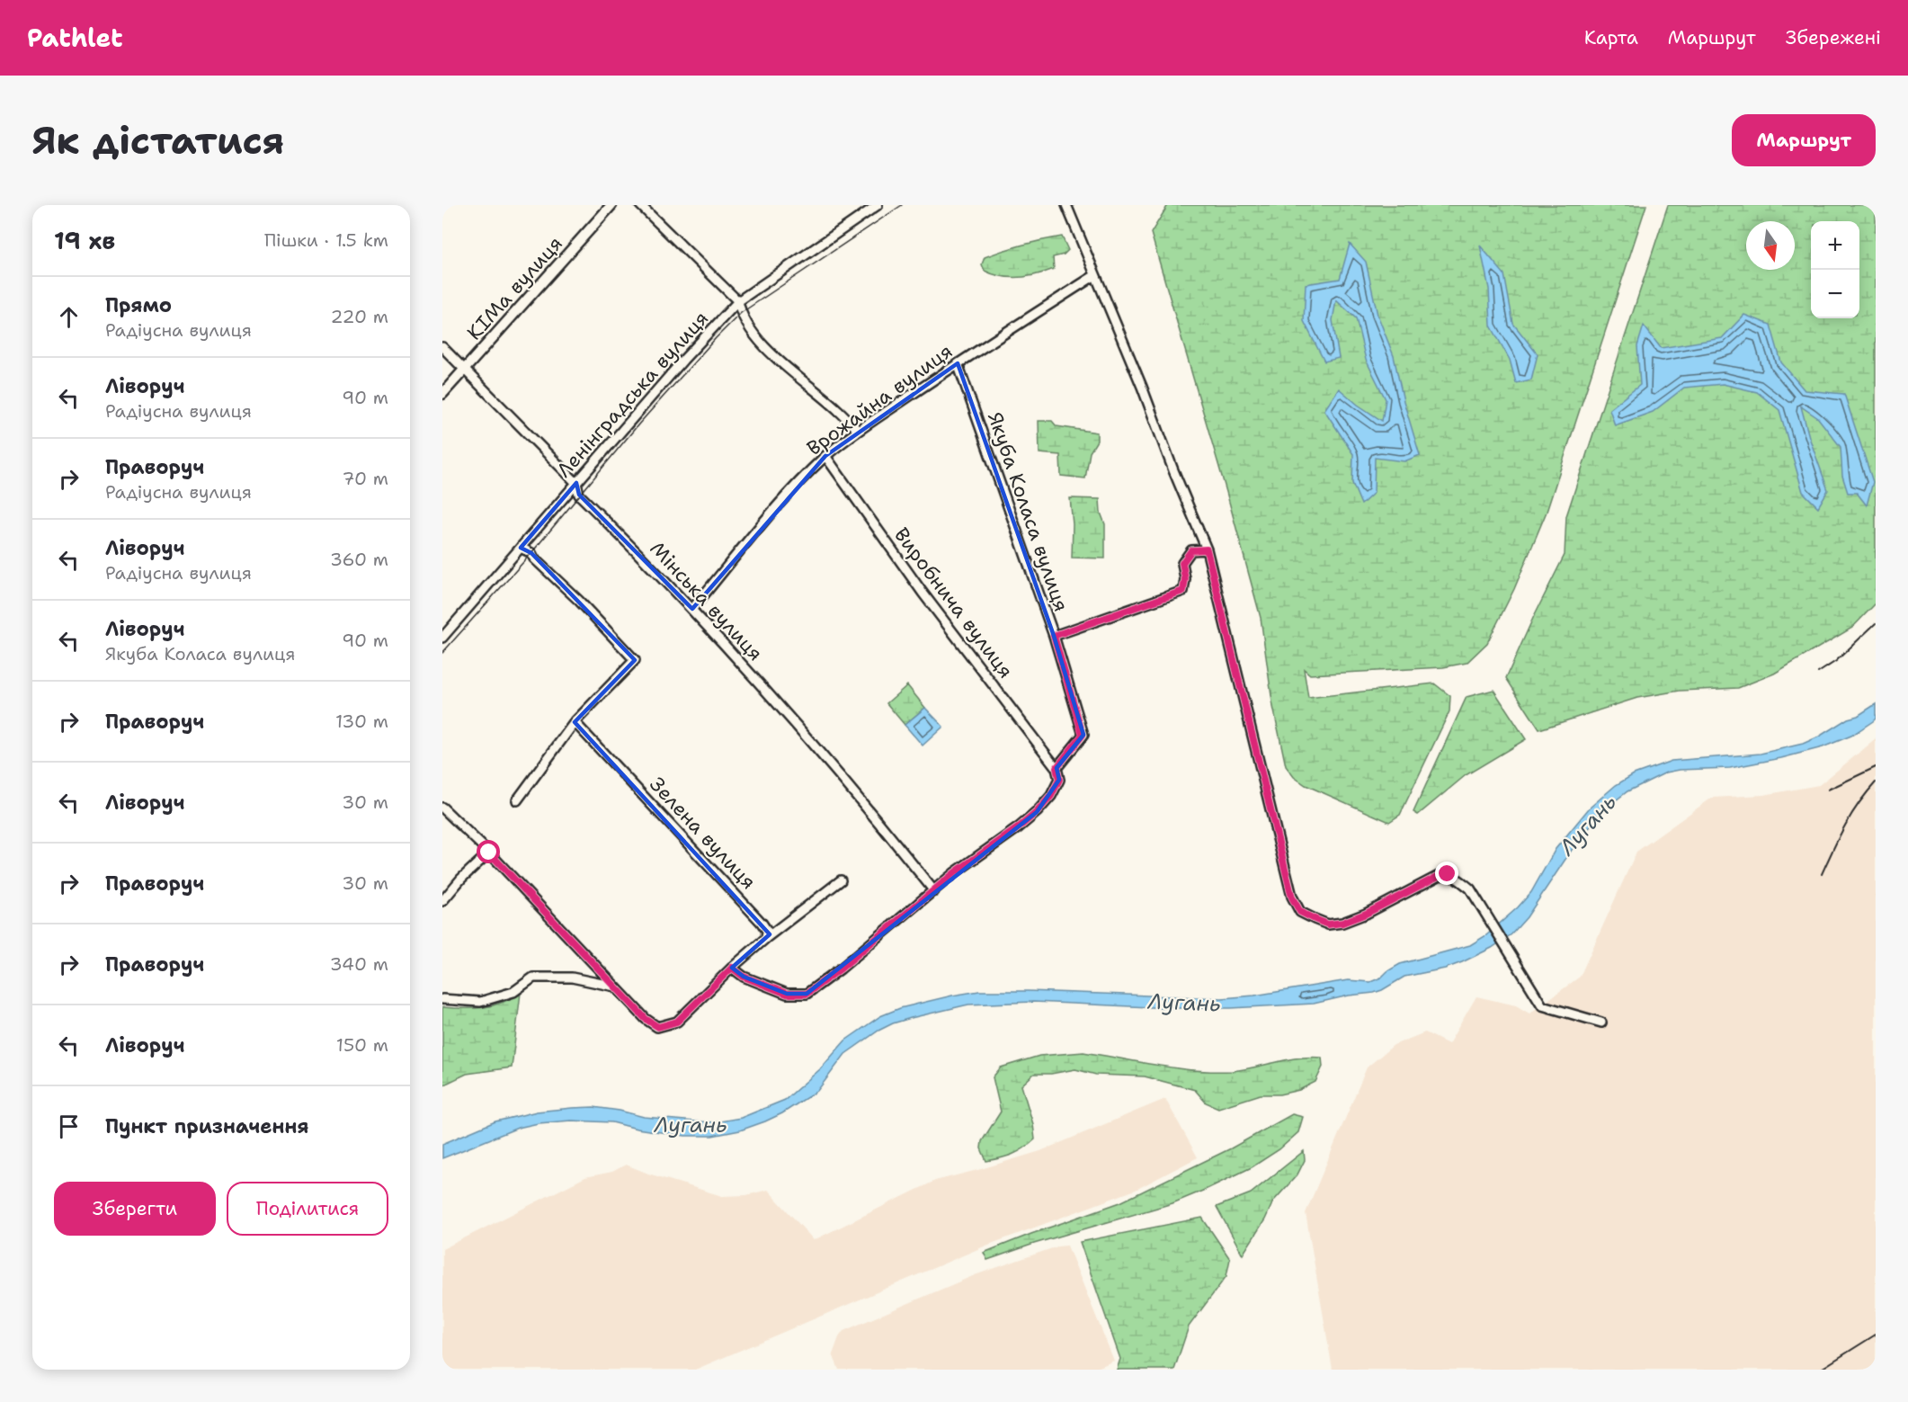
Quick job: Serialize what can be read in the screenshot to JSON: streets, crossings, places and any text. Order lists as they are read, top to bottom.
{
  "streets": {
    "street": [
      "КІМа вулиця",
      "Ленінградська вулиця",
      "Врожайна вулиця",
      "Якуба Коласа вулиця",
      "Мінська вулиця",
      "Виробнича вулиця",
      "Зелена вулиця"
    ]
  },
  "crossings": [
    ["КІМа вулиця", "Мінська вулиця"],
    ["Ленінградська вулиця", "Мінська вулиця"],
    ["Врожайна вулиця", "Якуба Коласа вулиця"],
    ["Врожайна вулиця", "Мінська вулиця"],
    ["Врожайна вулиця", "Виробнича вулиця"],
    ["Якуба Коласа вулиця", "Виробнича вулиця"]
  ],
  "water": ["Лугань"],
  "north": "bottom",
  "page": {
    "header": "Pathlet",
    "nav": ["Карта", "Маршрут", "Збережені"],
    "buttons": [
      "Маршрут",
      ["Зберегти", "Поділитися"]
    ],
    "title": "Як дістатися",
    "heading": ["19 хв", "Пішки · 1.5 km"],
    "map_buttons": ["+", "−"],
    "list": [
      ["Прямо", "Радіусна вулиця", "220 m"],
      ["Ліворуч", "Радіусна вулиця", "90 m"],
      ["Праворуч", "Радіусна вулиця", "70 m"],
      ["Ліворуч", "Радіусна вулиця", "360 m"],
      ["Ліворуч", "Якуба Коласа вулиця", "90 m"],
      ["Праворуч", "130 m"],
      ["Ліворуч", "30 m"],
      ["Праворуч", "30 m"],
      ["Праворуч", "340 m"],
      ["Ліворуч", "150 m"],
      "Пункт призначення"
    ]
  }
}
